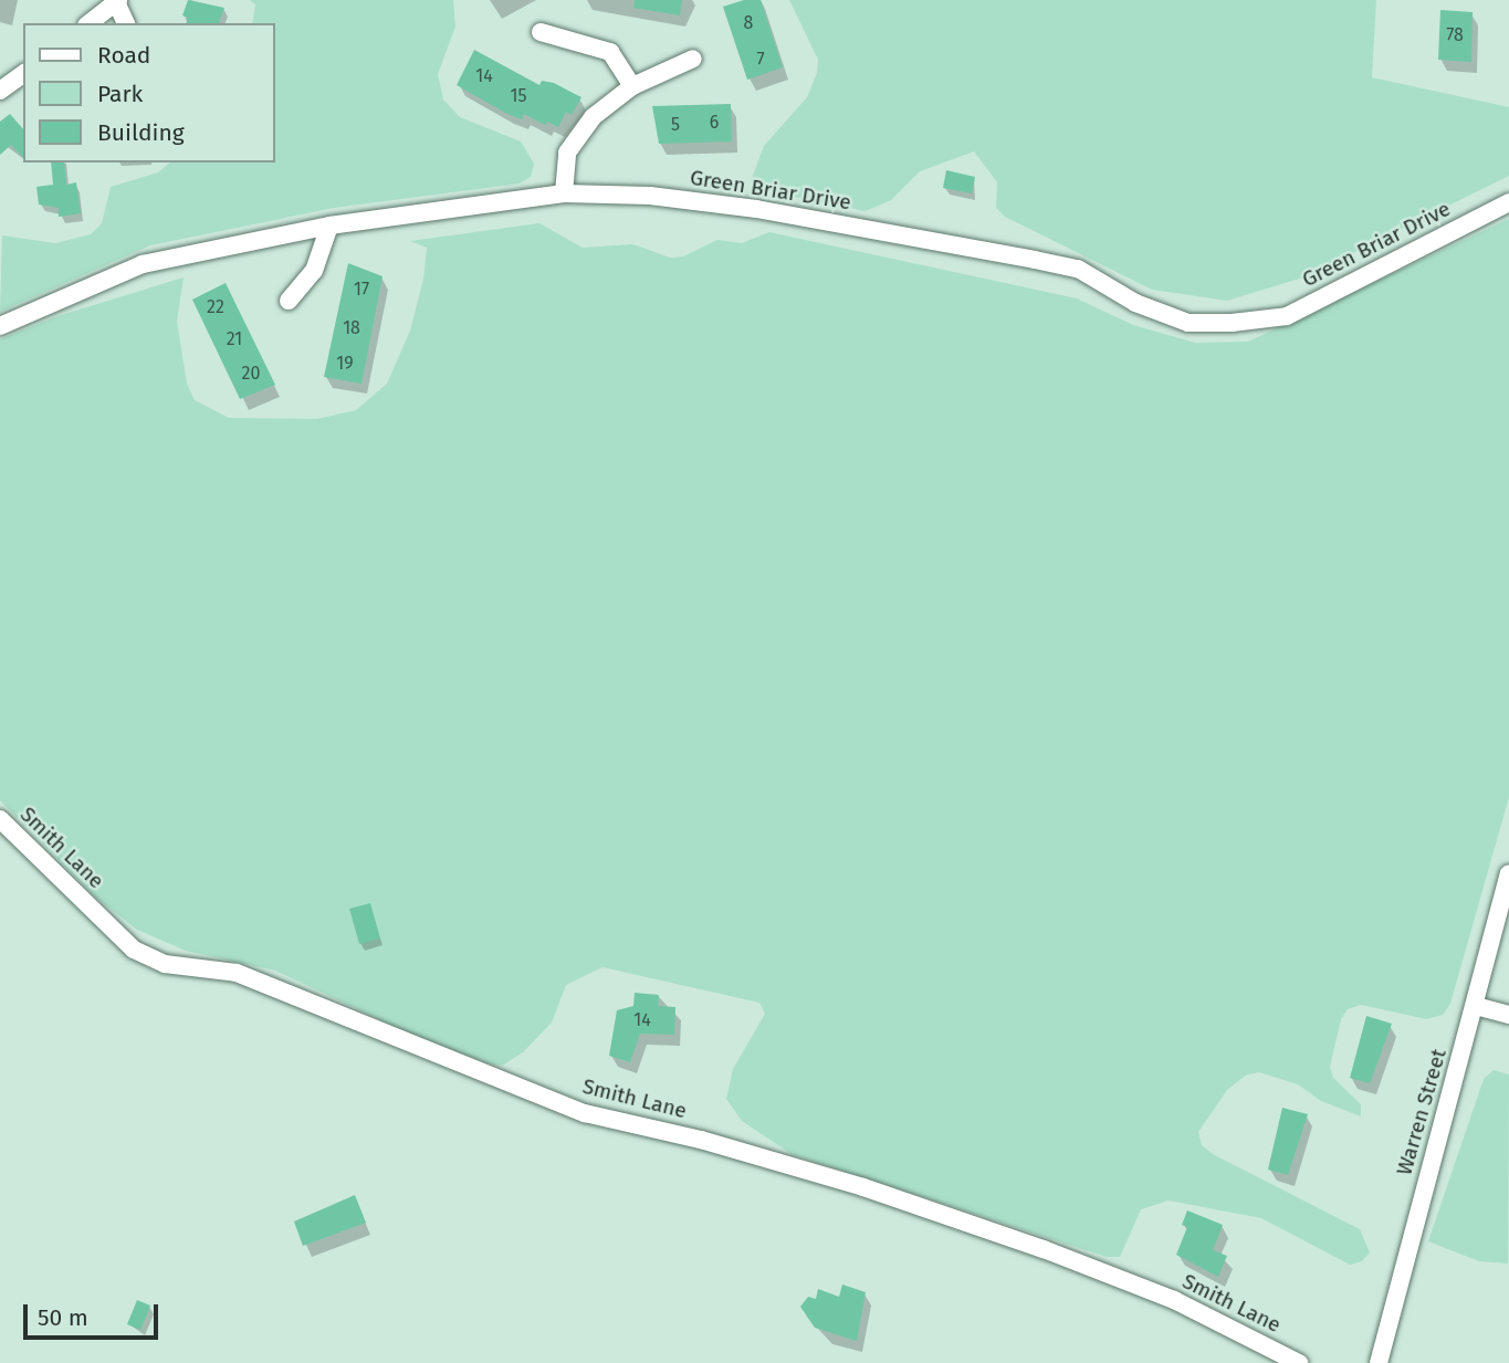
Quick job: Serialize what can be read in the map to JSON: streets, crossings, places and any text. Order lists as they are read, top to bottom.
{
  "streets": {
    "street": ["Green Briar Drive", "Smith Lane", "Warren Street"]
  },
  "house_numbers": [
    "8",
    "78",
    "7",
    "14",
    "15",
    "6",
    "5",
    "17",
    "22",
    "18",
    "21",
    "19",
    "20",
    "14"
  ],
  "legend": ["Road", "Park", "Building"],
  "scale_bar": "50 m"
}
